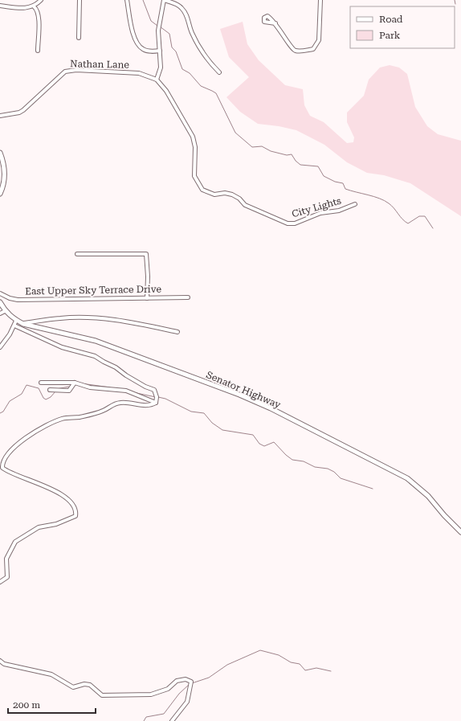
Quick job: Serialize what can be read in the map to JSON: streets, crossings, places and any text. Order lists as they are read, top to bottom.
{
  "streets": {
    "street": [
      "Nathan Lane",
      "City Lights",
      "East Upper Sky Terrace Drive",
      "Senator Highway"
    ]
  },
  "crossings": [
    ["Nathan Lane", "City Lights"]
  ],
  "legend": ["Road", "Park"],
  "scale_bar": "200 m"
}
